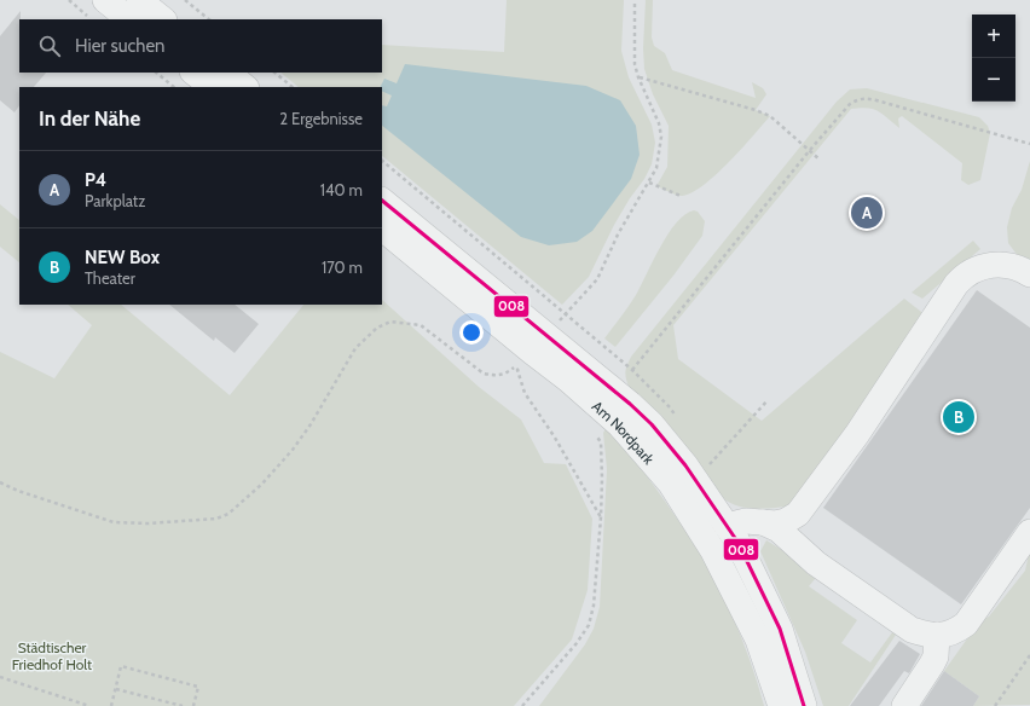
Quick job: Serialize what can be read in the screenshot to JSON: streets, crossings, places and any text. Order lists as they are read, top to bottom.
{
  "streets": {
    "street": ["Am Nordpark"]
  },
  "parks": ["Städtischer Friedhof Holt"],
  "lines": ["transit line 008"],
  "page": {
    "map_buttons": ["+", "−"],
    "search": "Hier suchen",
    "heading": ["In der Nähe", "2 Ergebnisse"],
    "list": [
      {
        "mark": "A",
        "name": "P4",
        "note": "Parkplatz",
        "value": "140 m"
      },
      {
        "mark": "B",
        "name": "NEW Box",
        "note": "Theater",
        "value": "170 m"
      }
    ],
    "pins": ["A", "B"]
  }
}
